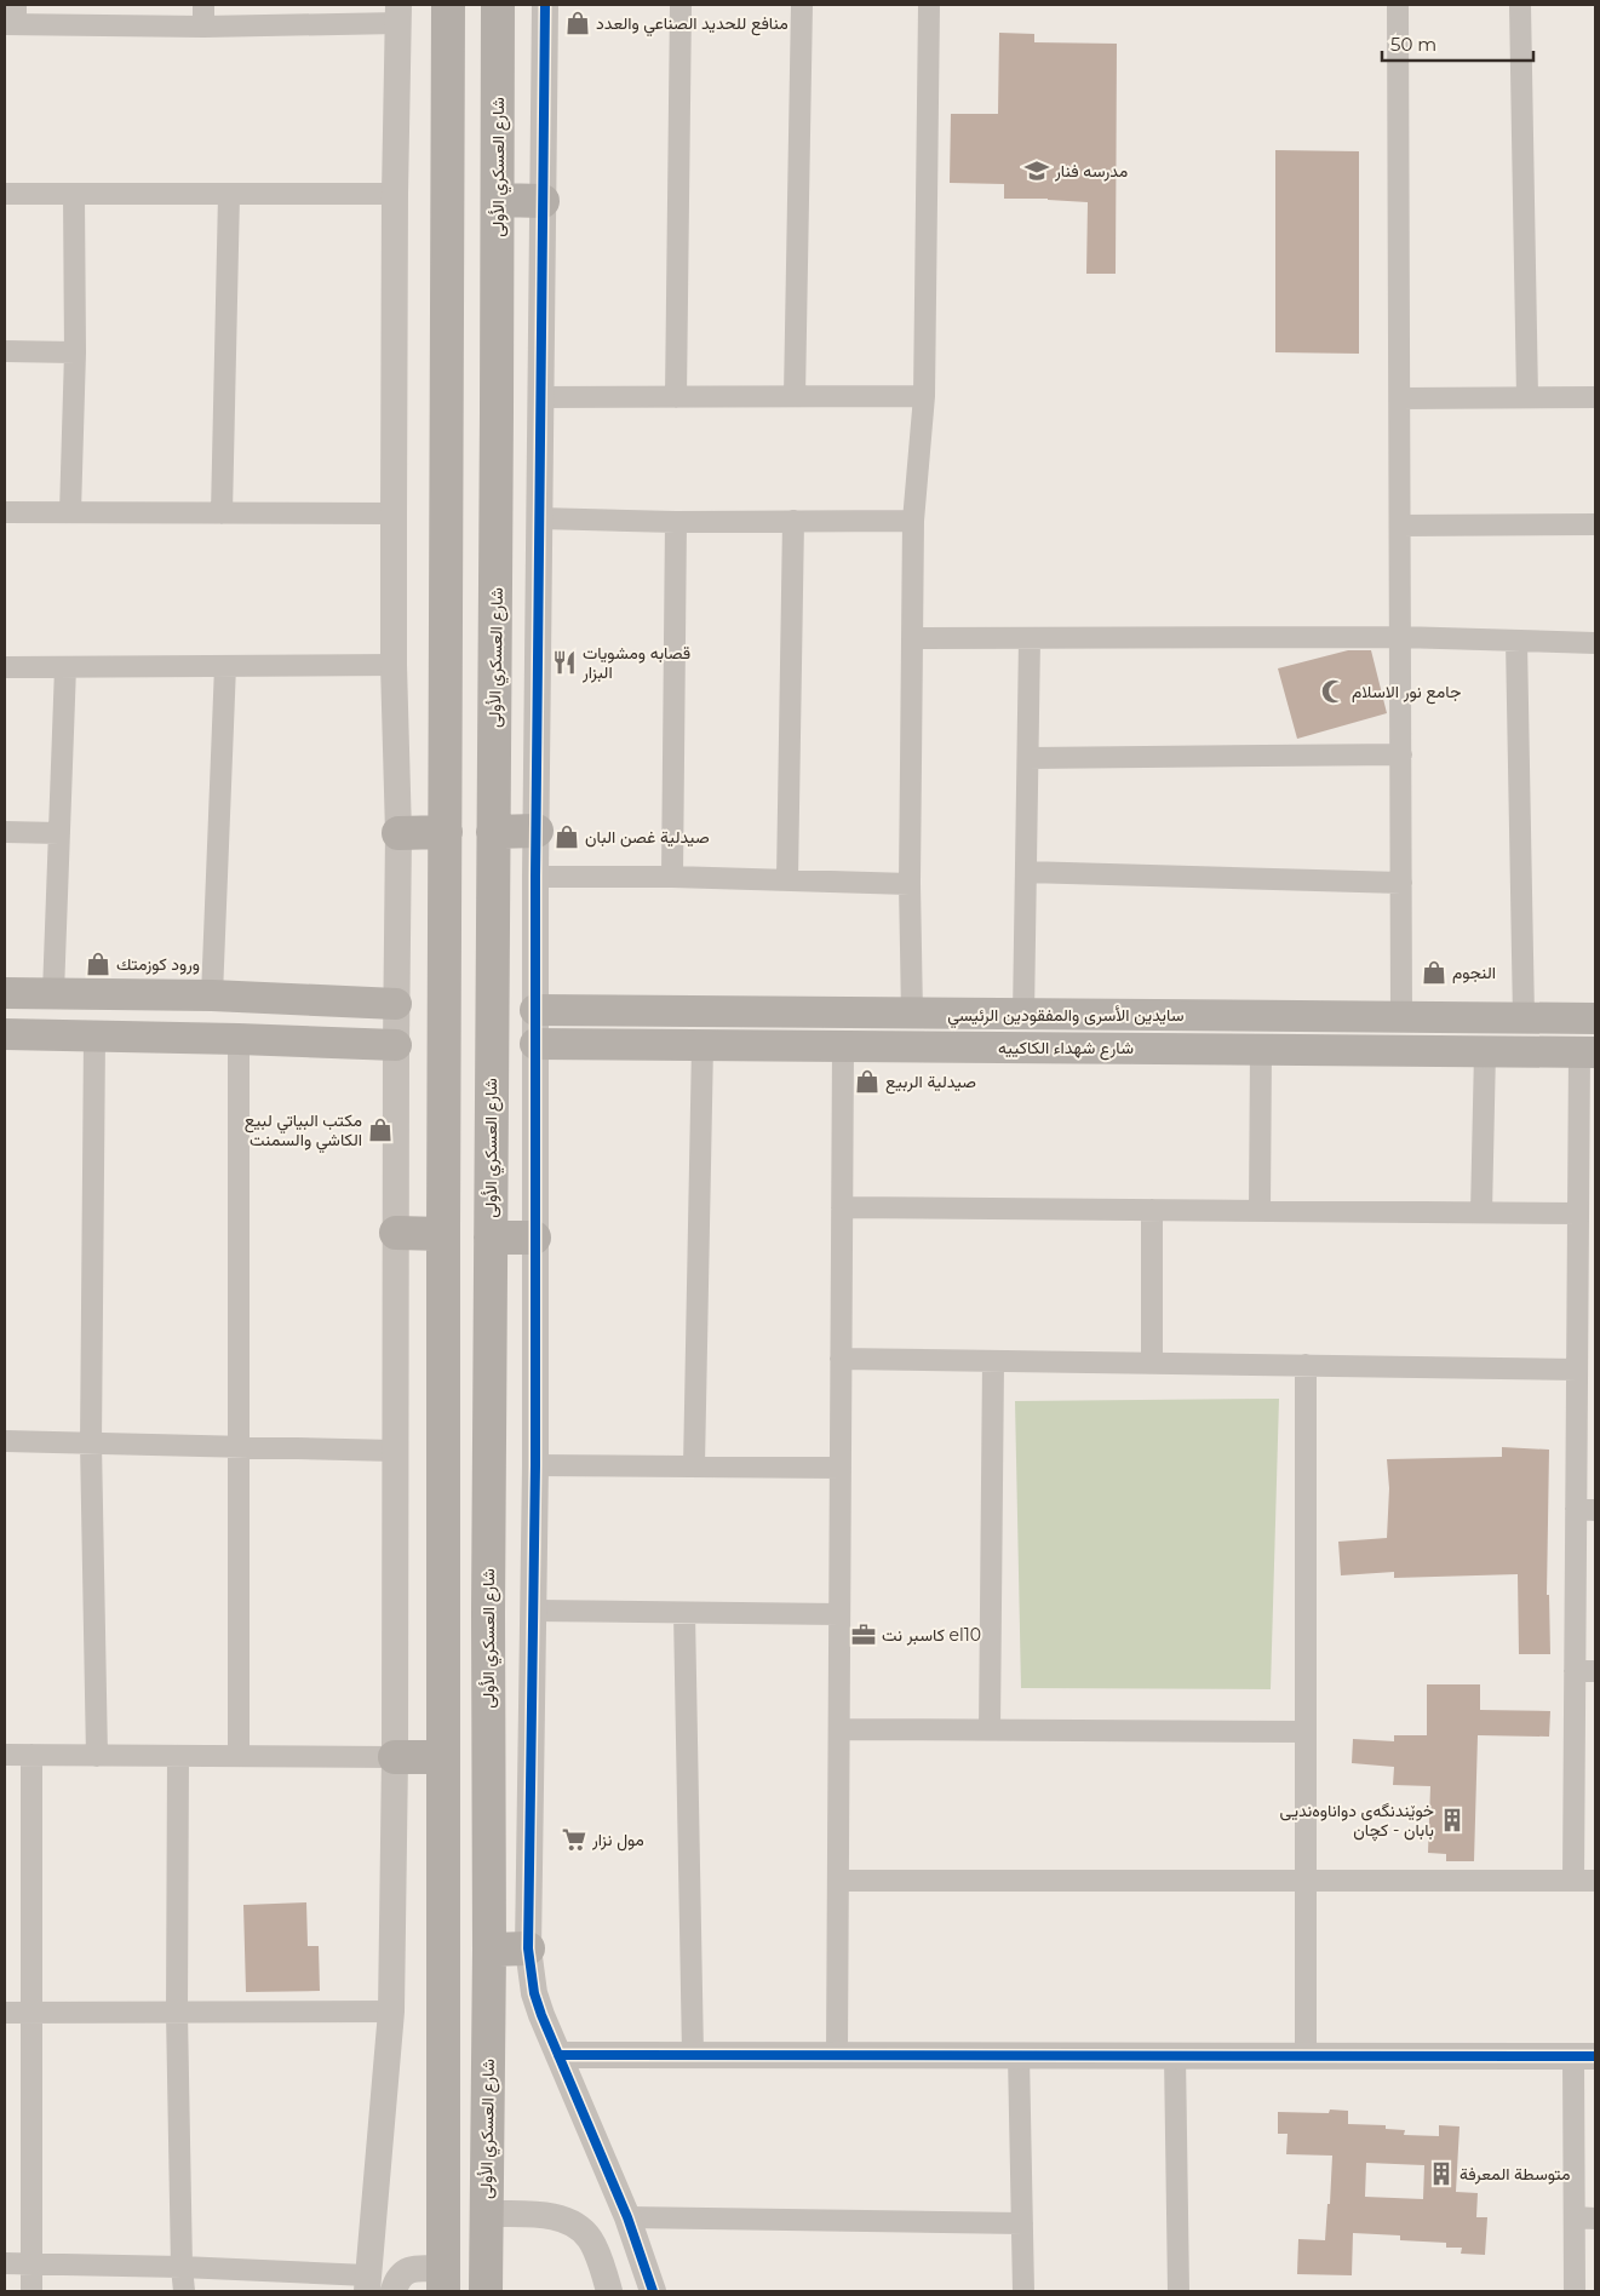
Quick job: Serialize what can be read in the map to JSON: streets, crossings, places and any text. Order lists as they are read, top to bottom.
{
  "streets": {
    "main road": ["شارع العسكري الأولى", "سايدين الأسرى والمفقودين الرئيسي", "شارع شهداء الكاكييه"]
  },
  "places": {
    "shop": [
      "منافع للحديد الصناعي والعدد",
      "صيدلية غصن البان",
      "ورود كوزمتك",
      "النجوم",
      "صيدلية الربيع",
      "مكتب البياتي لبيع الكاشي والسمنت"
    ],
    "school or university": ["مدرسه فنار"],
    "restaurant": ["قصابه ومشويات البزار"],
    "mosque": ["جامع نور الاسلام"],
    "office": ["كاسبر نت el10"],
    "building": ["خوێندنگەی دواناوەندیی بابان - کچان", "متوسطة المعرفة"],
    "supermarket": ["مول نزار"]
  },
  "scale_bar": "50 m"
}
